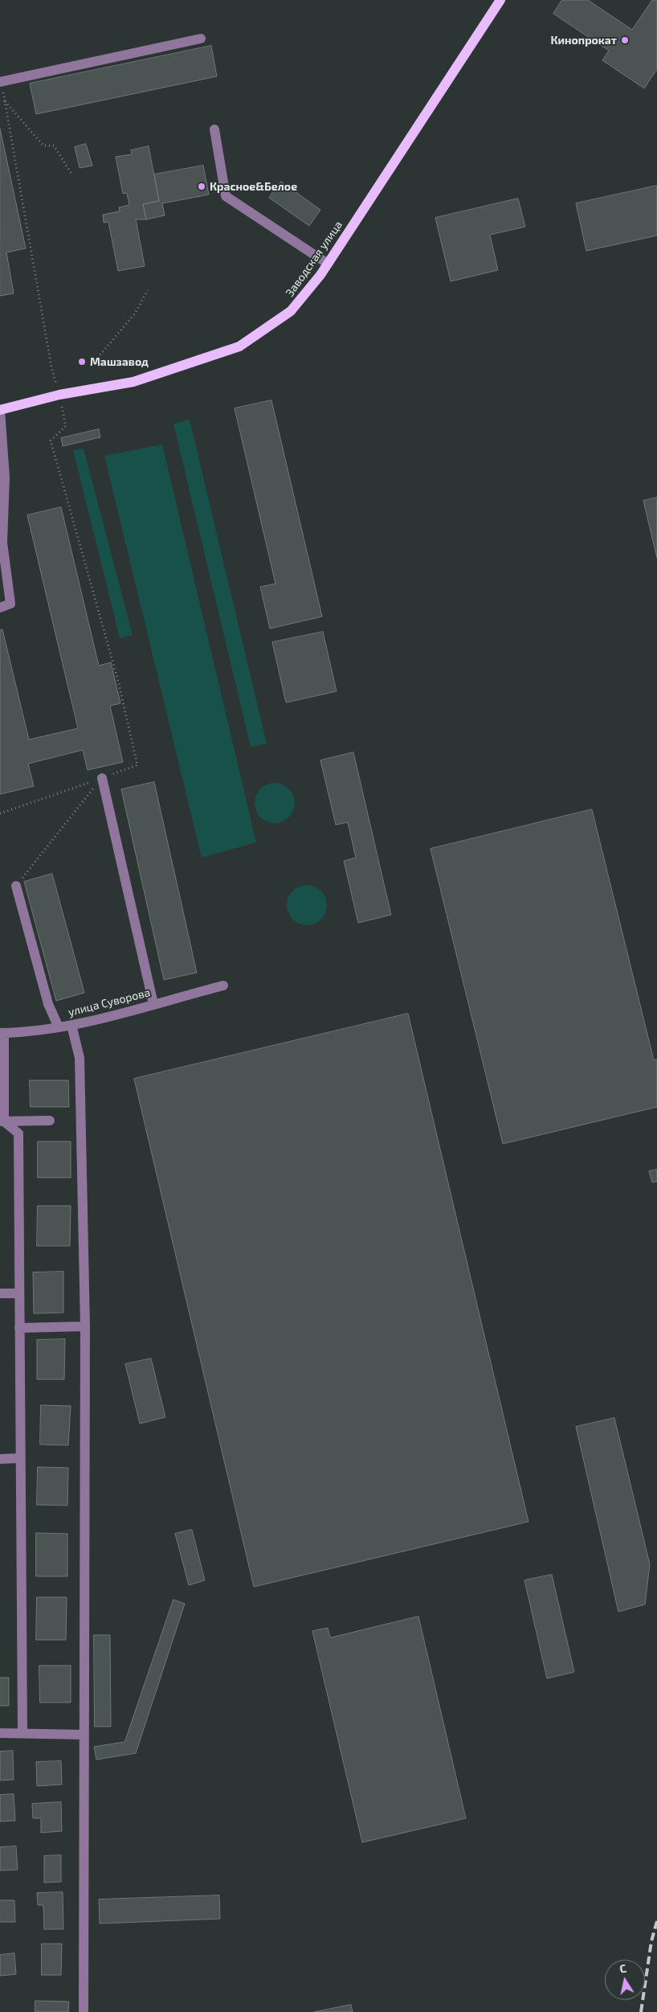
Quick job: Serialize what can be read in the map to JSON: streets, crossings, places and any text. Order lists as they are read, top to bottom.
{
  "streets": {
    "main road": ["Заводская улица"],
    "street": ["улица Суворова"]
  },
  "places": ["Кинопрокат", "Красное&Белое", "Машзавод"],
  "north": "top"
}
